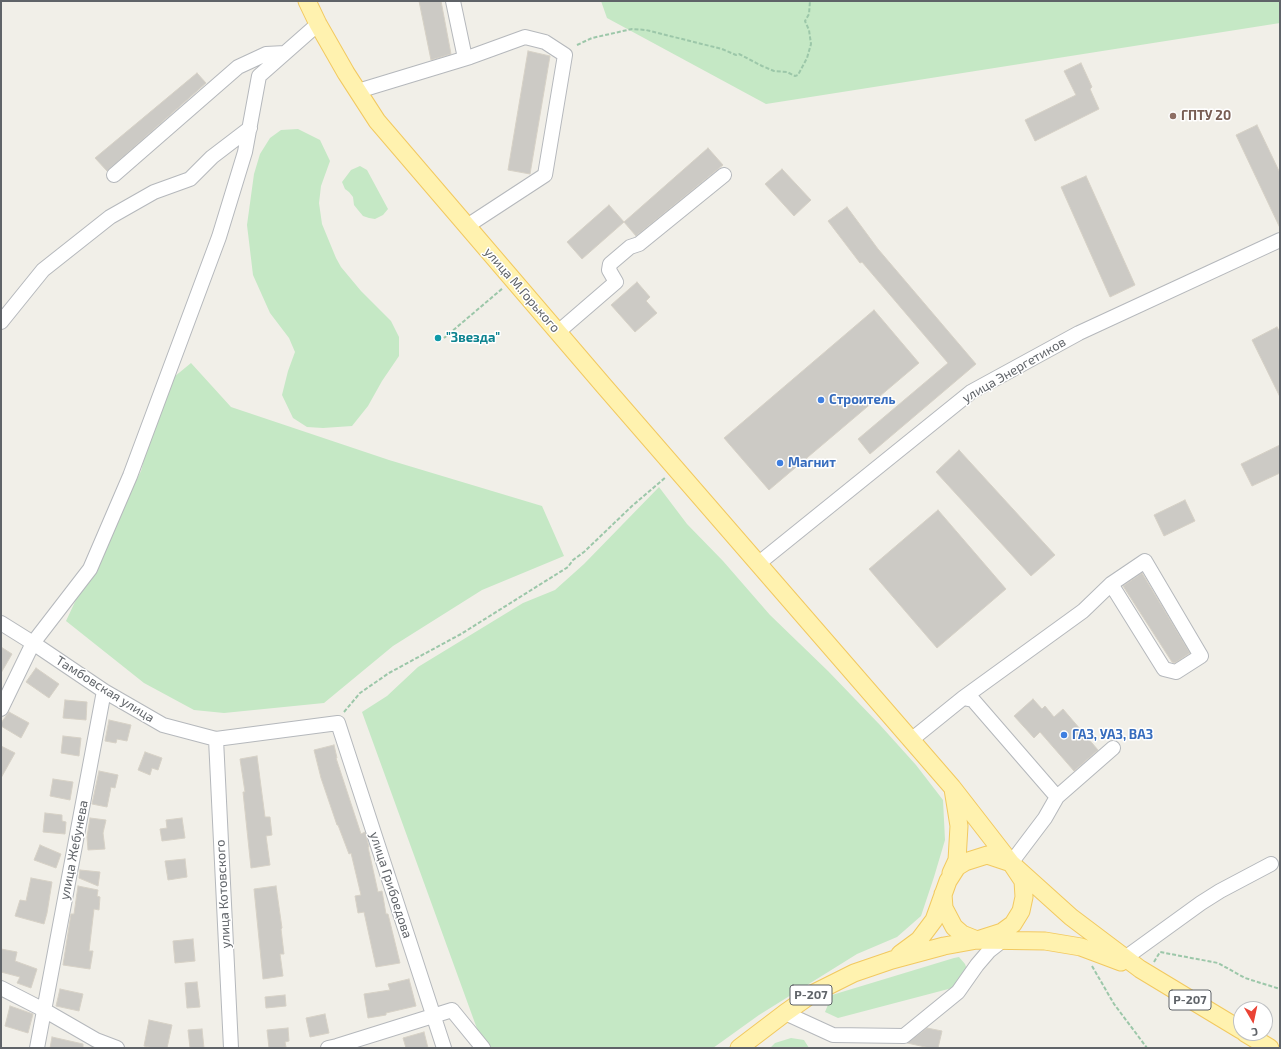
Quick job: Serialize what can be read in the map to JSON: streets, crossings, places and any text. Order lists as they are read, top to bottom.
{
  "streets": {
    "main road": ["улица М.Горького", "Р-207"],
    "street": [
      "улица Энергетиков",
      "Тамбовская улица",
      "улица Жебунева",
      "улица Грибоедова",
      "улица Котовского"
    ]
  },
  "crossings": [
    ["улица М.Горького", "улица Энергетиков"],
    ["улица М.Горького", "Р-207"],
    ["Тамбовская улица", "улица Жебунева"],
    ["Тамбовская улица", "улица Котовского"]
  ],
  "places": [
    "ГПТУ 20",
    "\"Звезда\"",
    "Строитель",
    "Магнит",
    "ГАЗ, УАЗ, ВАЗ"
  ],
  "north": "bottom"
}
